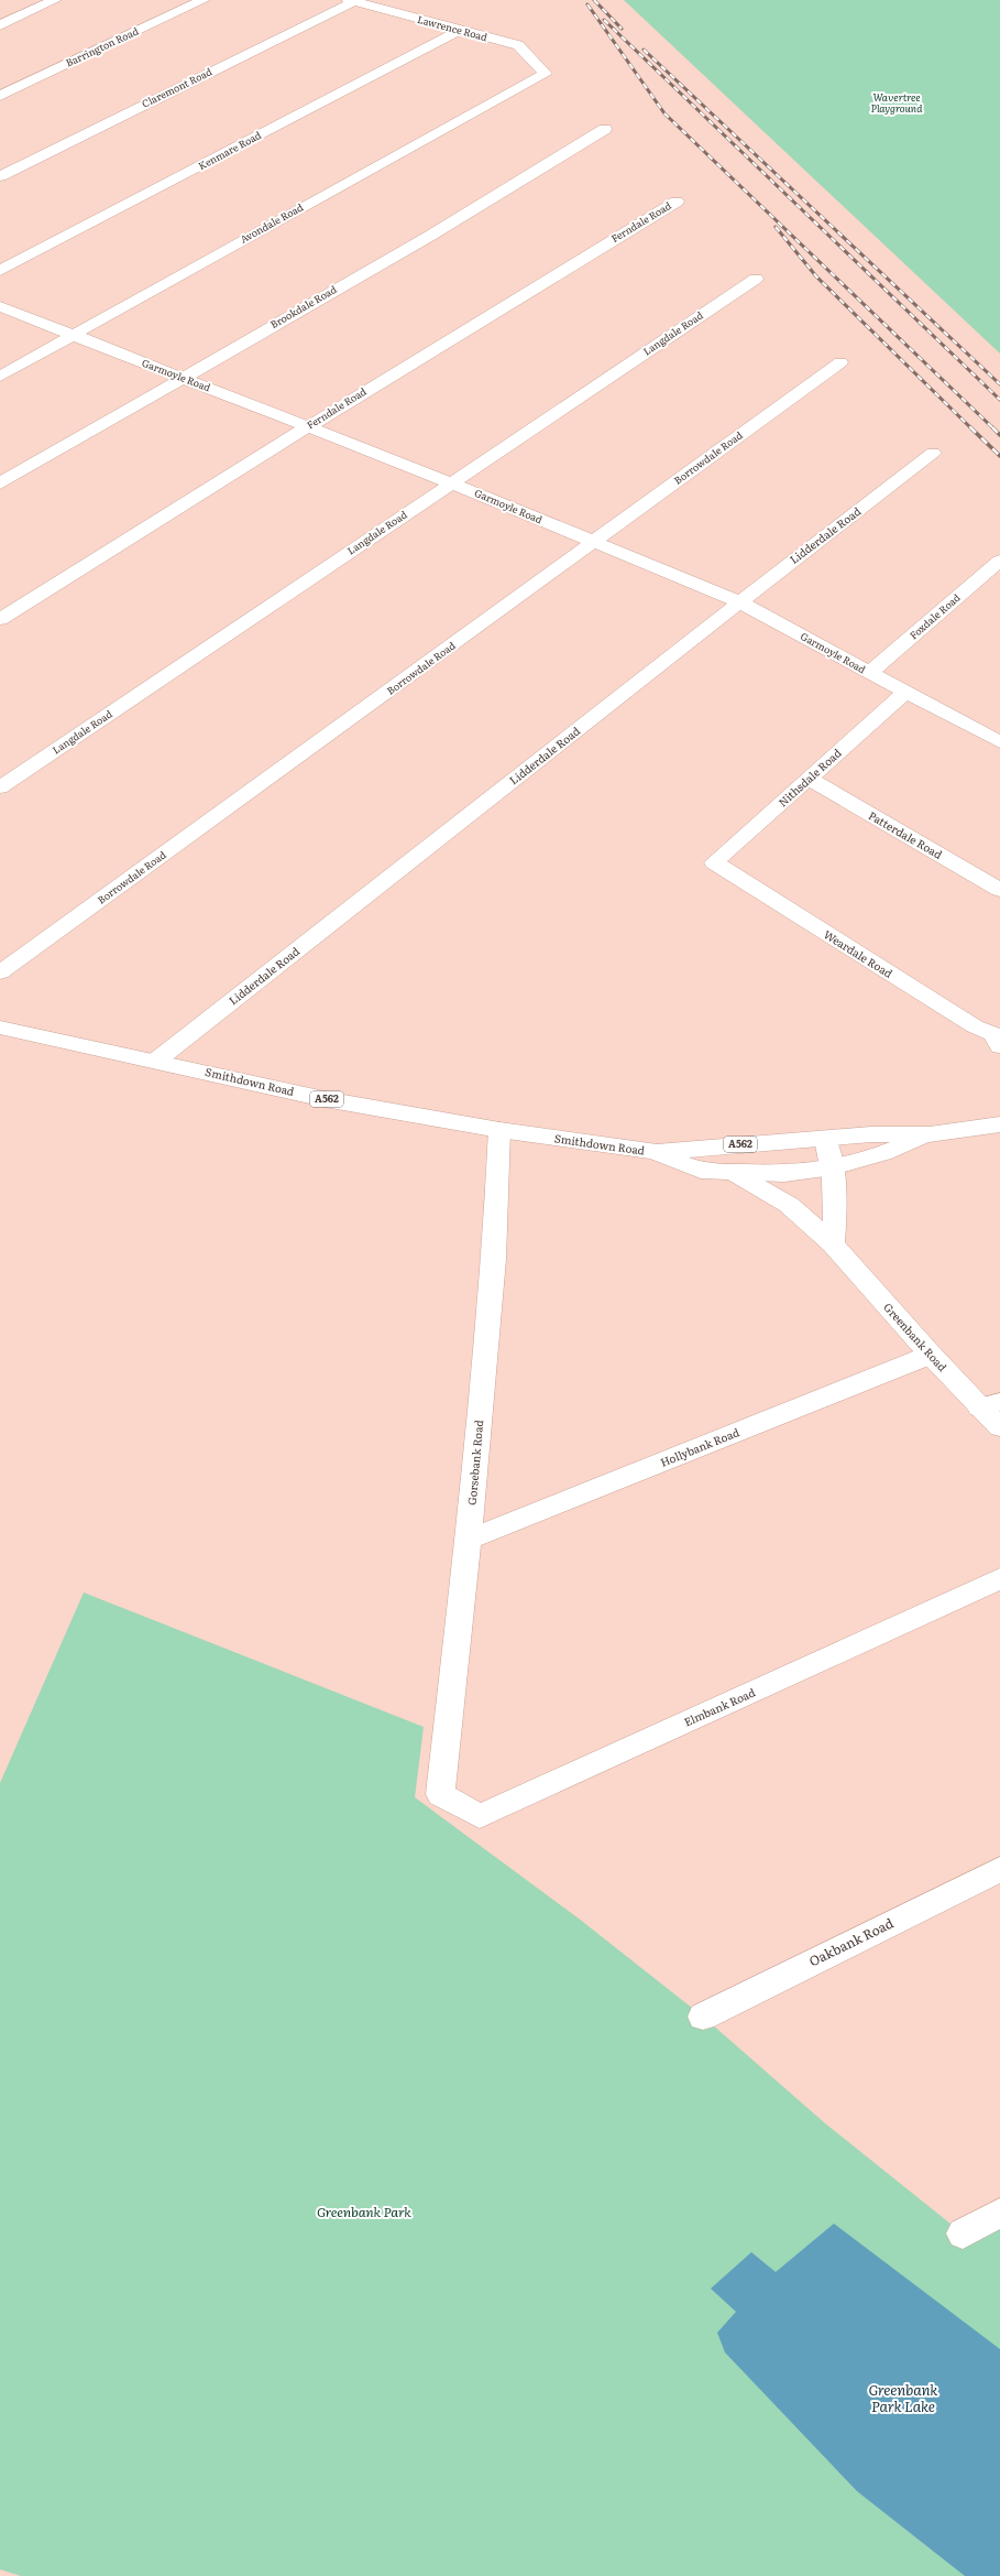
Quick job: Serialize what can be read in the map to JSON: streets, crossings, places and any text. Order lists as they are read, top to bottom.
{
  "streets": {
    "main road": [
      "Lawrence Road",
      "Barrington Road",
      "Claremont Road",
      "Kenmare Road",
      "Ferndale Road",
      "Avondale Road",
      "Brookdale Road",
      "Langdale Road",
      "Garmoyle Road",
      "Borrowdale Road",
      "Lidderdale Road",
      "Foxdale Road",
      "Nithsdale Road",
      "Patterdale Road",
      "Weardale Road",
      "Smithdown Road",
      "A562",
      "Greenbank Road",
      "Hollybank Road",
      "Gorsebank Road",
      "Elmbank Road",
      "Oakbank Road"
    ]
  },
  "crossings": [
    ["Lawrence Road", "Claremont Road"],
    ["Lawrence Road", "Kenmare Road"],
    ["Lawrence Road", "Avondale Road"],
    ["Ferndale Road", "Garmoyle Road"],
    ["Avondale Road", "Garmoyle Road"],
    ["Brookdale Road", "Garmoyle Road"],
    ["Langdale Road", "Garmoyle Road"],
    ["Garmoyle Road", "Borrowdale Road"],
    ["Garmoyle Road", "Lidderdale Road"],
    ["Garmoyle Road", "Foxdale Road"],
    ["Garmoyle Road", "Nithsdale Road"],
    ["Lidderdale Road", "Smithdown Road"],
    ["Nithsdale Road", "Patterdale Road"],
    ["Nithsdale Road", "Weardale Road"],
    ["Smithdown Road", "Greenbank Road"],
    ["Smithdown Road", "Gorsebank Road"],
    ["Greenbank Road", "Hollybank Road"],
    ["Hollybank Road", "Gorsebank Road"],
    ["Gorsebank Road", "Elmbank Road"]
  ],
  "water": ["Greenbank Park Lake"],
  "parks": ["Wavertree Playground", "Greenbank Park"]
}
